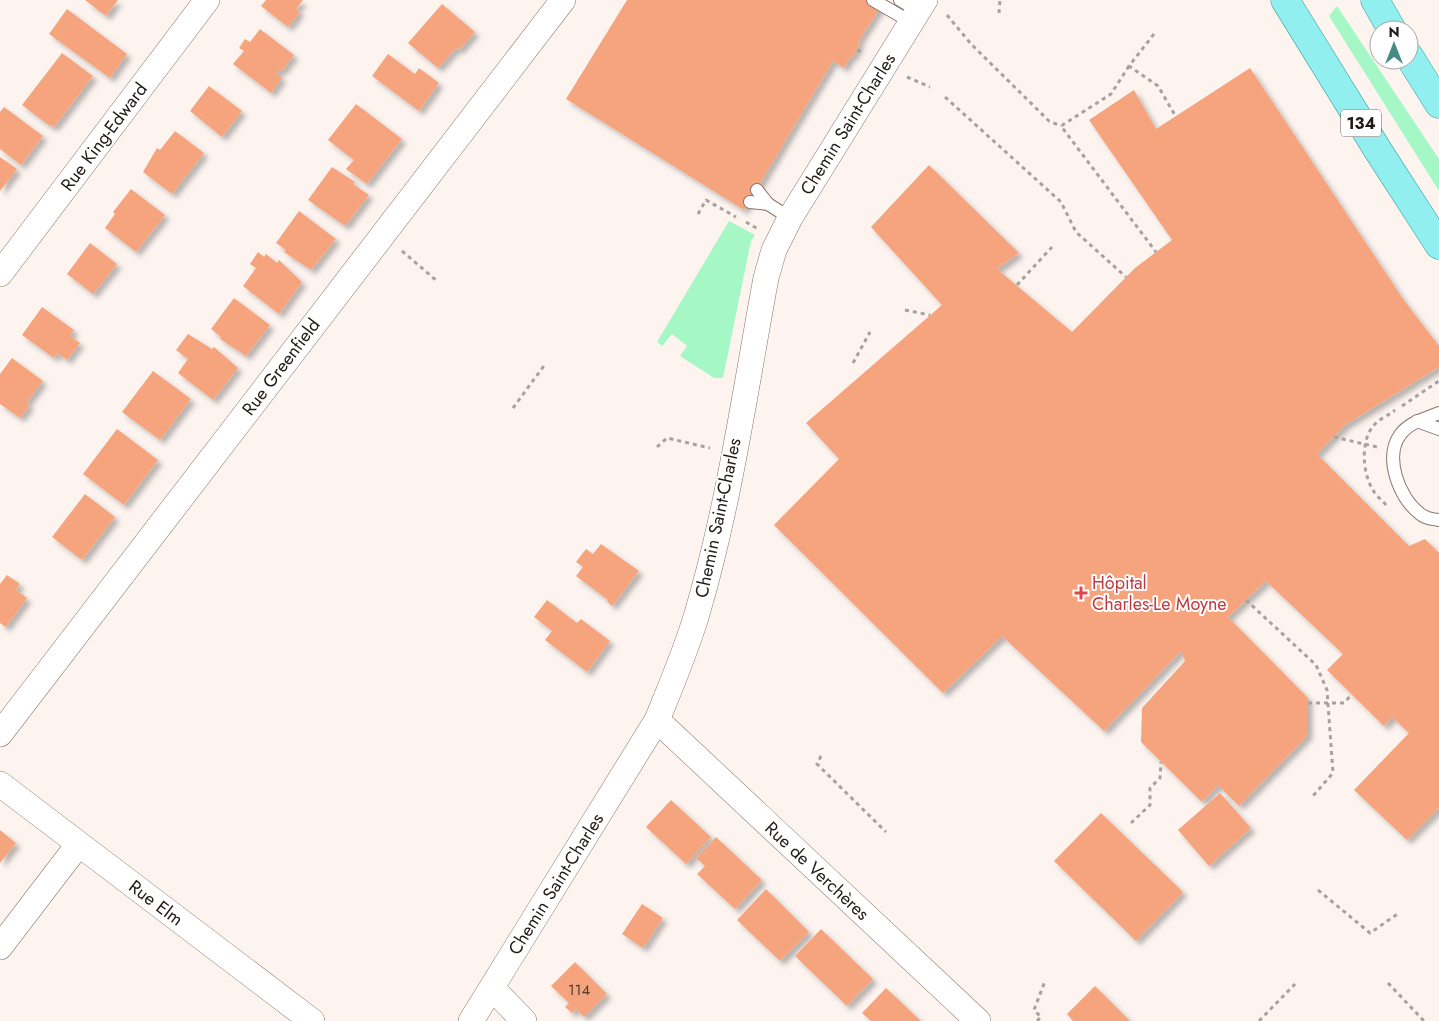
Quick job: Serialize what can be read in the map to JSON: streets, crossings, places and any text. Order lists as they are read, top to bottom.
{
  "streets": {
    "main road": ["134"],
    "street": [
      "Chemin Saint-Charles",
      "Rue King-Edward",
      "Rue Greenfield",
      "Rue de Verchères",
      "Rue Elm"
    ]
  },
  "crossings": [
    ["Chemin Saint-Charles", "Rue de Verchères"]
  ],
  "places": {
    "health": ["Hôpital Charles-Le Moyne"]
  },
  "house_numbers": ["114"],
  "north": "top"
}
